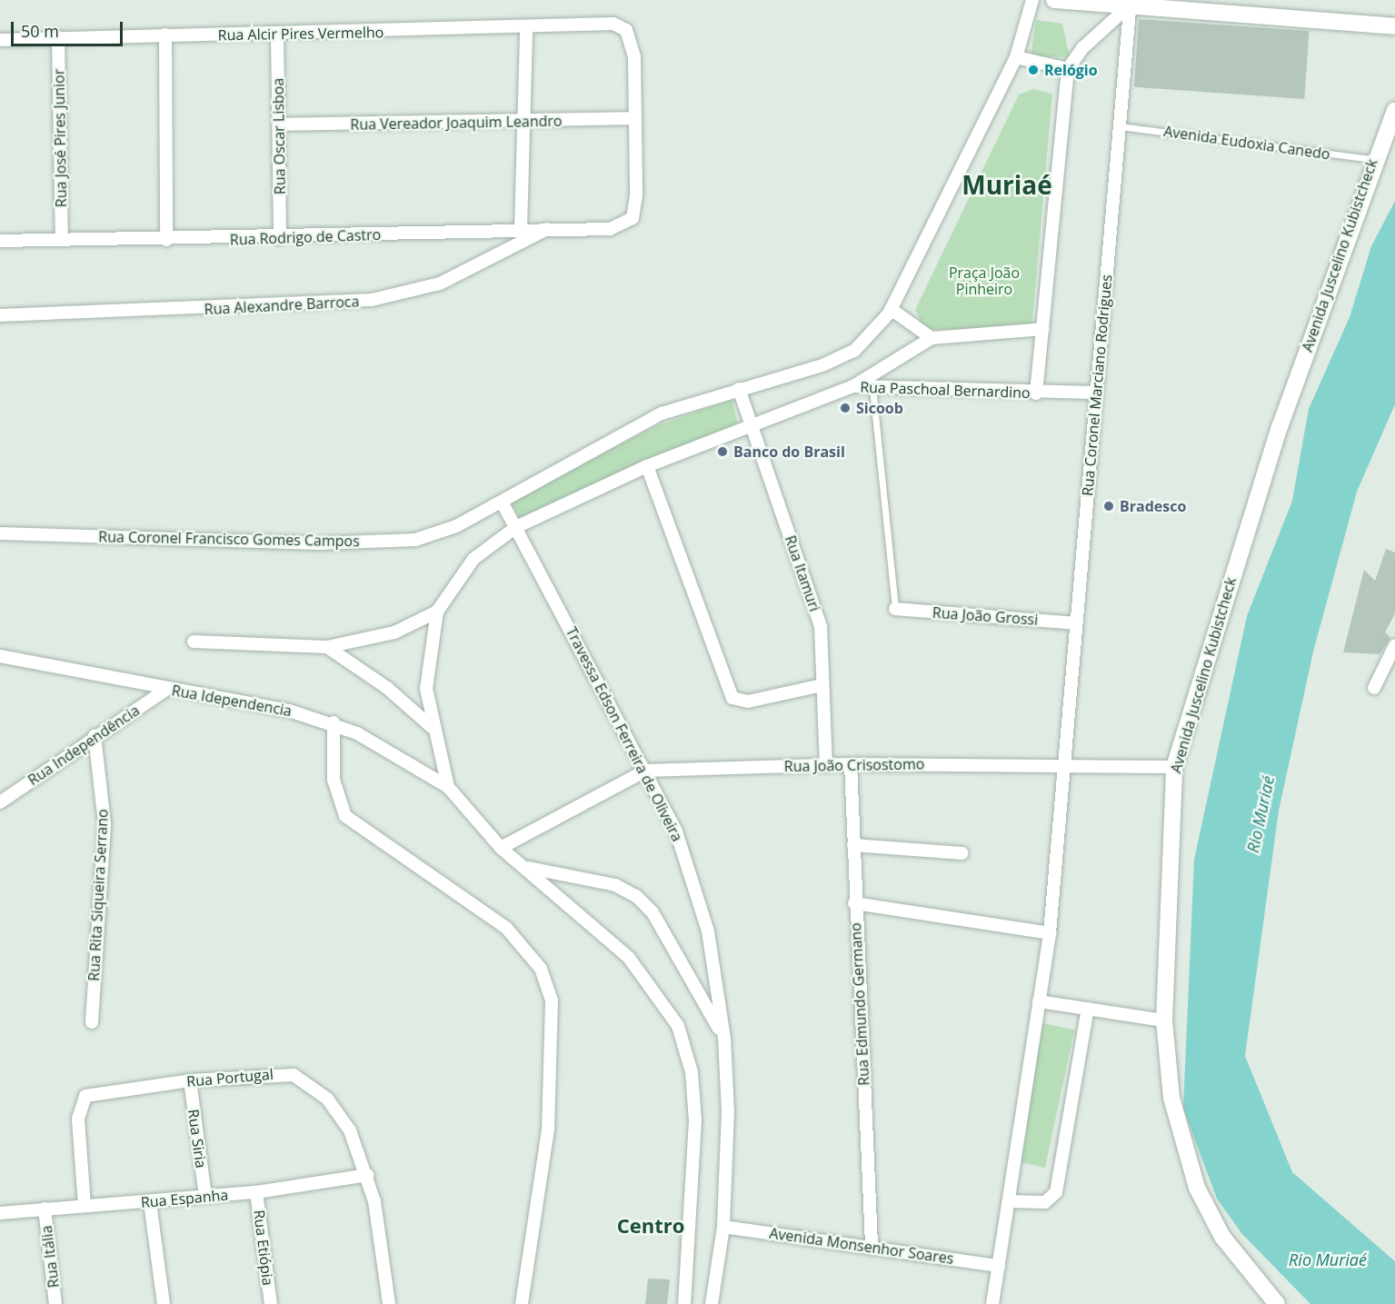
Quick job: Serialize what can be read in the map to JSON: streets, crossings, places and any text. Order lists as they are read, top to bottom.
{
  "streets": {
    "street": [
      "Rua Alcir Pires Vermelho",
      "Rua Vereador Joaquim Leandro",
      "Rua Oscar Lisboa",
      "Rua José Pires Junior",
      "Rua Rodrigo de Castro",
      "Avenida Juscelino Kubistcheck",
      "Rua Alexandre Barroca",
      "Rua Coronel Marciano Rodrigues",
      "Rua Paschoal Bernardino",
      "Rua Coronel Francisco Gomes Campos",
      "Rua Itamuri",
      "Rua João Grossi",
      "Rua Idependencia",
      "Travessa Edson Ferreira de Oliveira",
      "Rua Independência",
      "Rua João Crisostomo",
      "Rua Rita Siqueira Serrano",
      "Rua Edmundo Germano",
      "Rua Portugal",
      "Rua Siria",
      "Rua Espanha",
      "Avenida Monsenhor Soares",
      "Rua Etiópia",
      "Rua Itália"
    ],
    "lane": ["Avenida Eudoxia Canedo"]
  },
  "crossings": [
    ["Rua Alcir Pires Vermelho", "Rua Vereador Joaquim Leandro"],
    ["Rua Alcir Pires Vermelho", "Rua Oscar Lisboa"],
    ["Rua Alcir Pires Vermelho", "Rua José Pires Junior"],
    ["Rua Alcir Pires Vermelho", "Rua Rodrigo de Castro"],
    ["Rua Vereador Joaquim Leandro", "Rua Oscar Lisboa"],
    ["Rua Vereador Joaquim Leandro", "Rua Rodrigo de Castro"],
    ["Rua Oscar Lisboa", "Rua Rodrigo de Castro"],
    ["Rua José Pires Junior", "Rua Rodrigo de Castro"],
    ["Avenida Eudoxia Canedo", "Avenida Juscelino Kubistcheck"],
    ["Avenida Eudoxia Canedo", "Rua Coronel Marciano Rodrigues"],
    ["Rua Rodrigo de Castro", "Rua Alexandre Barroca"],
    ["Avenida Juscelino Kubistcheck", "Rua João Crisostomo"],
    ["Rua Coronel Marciano Rodrigues", "Rua Paschoal Bernardino"],
    ["Rua Coronel Marciano Rodrigues", "Rua João Grossi"],
    ["Rua Coronel Marciano Rodrigues", "Rua João Crisostomo"],
    ["Rua Coronel Marciano Rodrigues", "Avenida Monsenhor Soares"],
    ["Rua Paschoal Bernardino", "Rua Itamuri"],
    ["Rua Paschoal Bernardino", "Travessa Edson Ferreira de Oliveira"],
    ["Rua Coronel Francisco Gomes Campos", "Travessa Edson Ferreira de Oliveira"],
    ["Rua Itamuri", "Rua João Crisostomo"],
    ["Rua Idependencia", "Rua Independência"],
    ["Travessa Edson Ferreira de Oliveira", "Rua João Crisostomo"],
    ["Travessa Edson Ferreira de Oliveira", "Avenida Monsenhor Soares"],
    ["Rua Independência", "Rua Rita Siqueira Serrano"],
    ["Rua João Crisostomo", "Rua Edmundo Germano"],
    ["Rua Edmundo Germano", "Avenida Monsenhor Soares"],
    ["Rua Portugal", "Rua Siria"],
    ["Rua Portugal", "Rua Espanha"],
    ["Rua Siria", "Rua Espanha"],
    ["Rua Espanha", "Rua Etiópia"],
    ["Rua Espanha", "Rua Itália"]
  ],
  "districts": ["Muriaé", "Centro"],
  "water": ["Rio Muriaé"],
  "parks": ["Praça João Pinheiro"],
  "places": [
    "Relógio",
    "Sicoob",
    "Banco do Brasil",
    "Bradesco"
  ],
  "scale_bar": "50 m"
}
